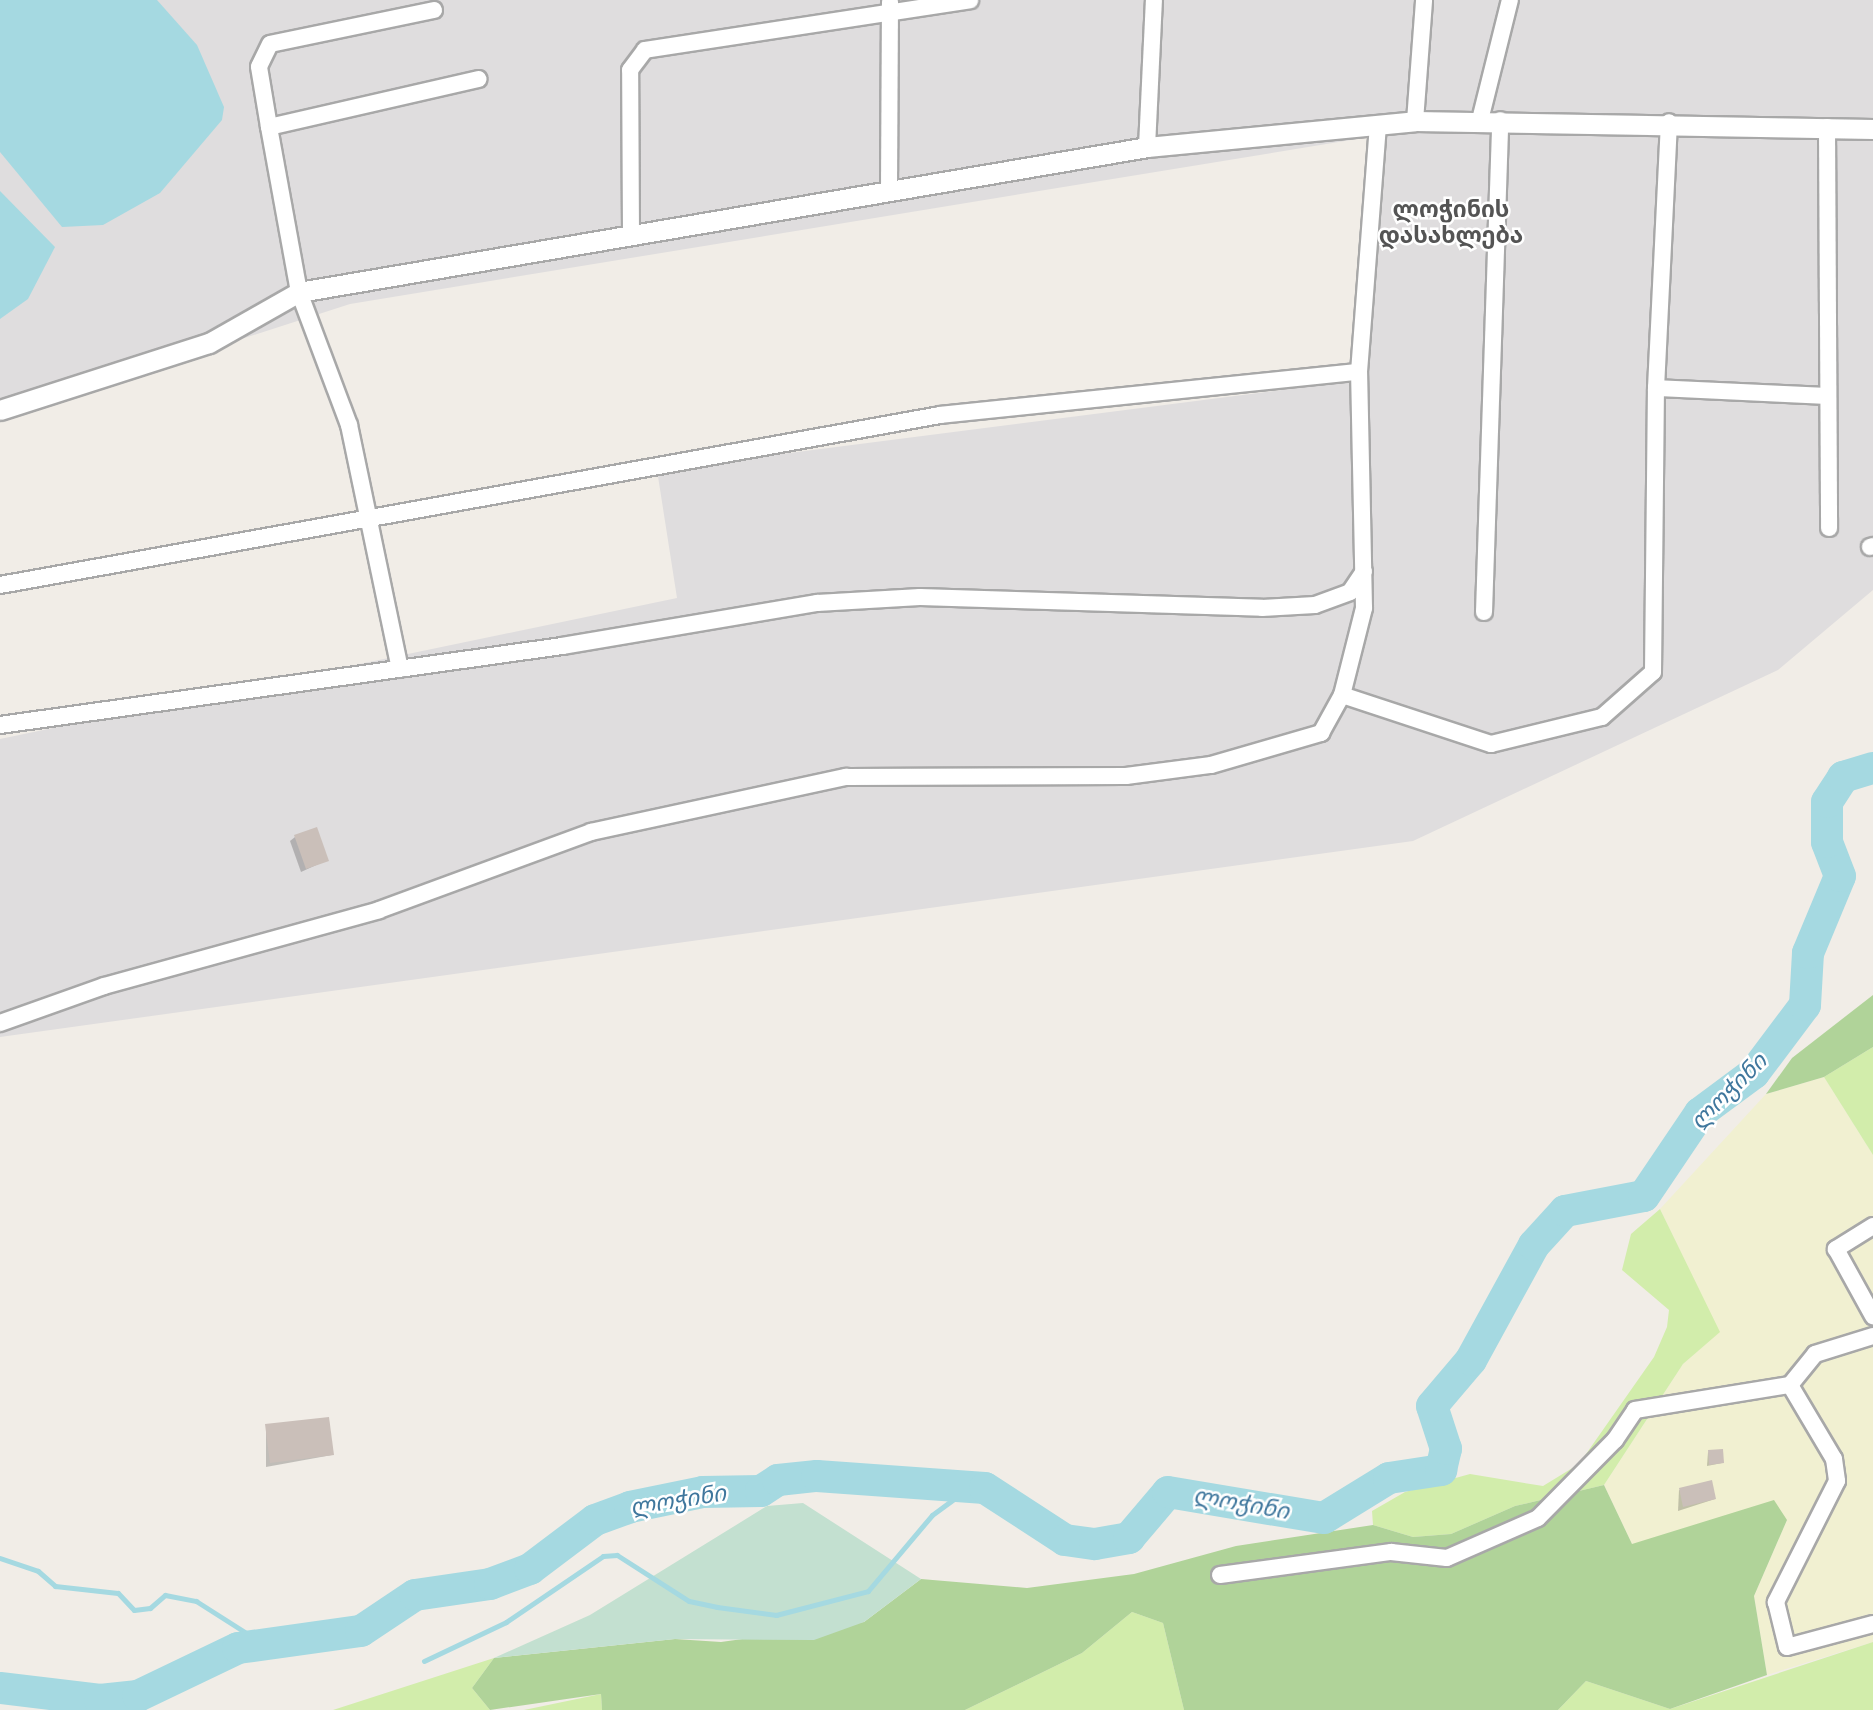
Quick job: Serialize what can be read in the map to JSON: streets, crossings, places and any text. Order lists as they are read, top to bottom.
{
  "districts": ["ლოჭინის დასახლება"],
  "water": ["ლოჭინი"]
}
